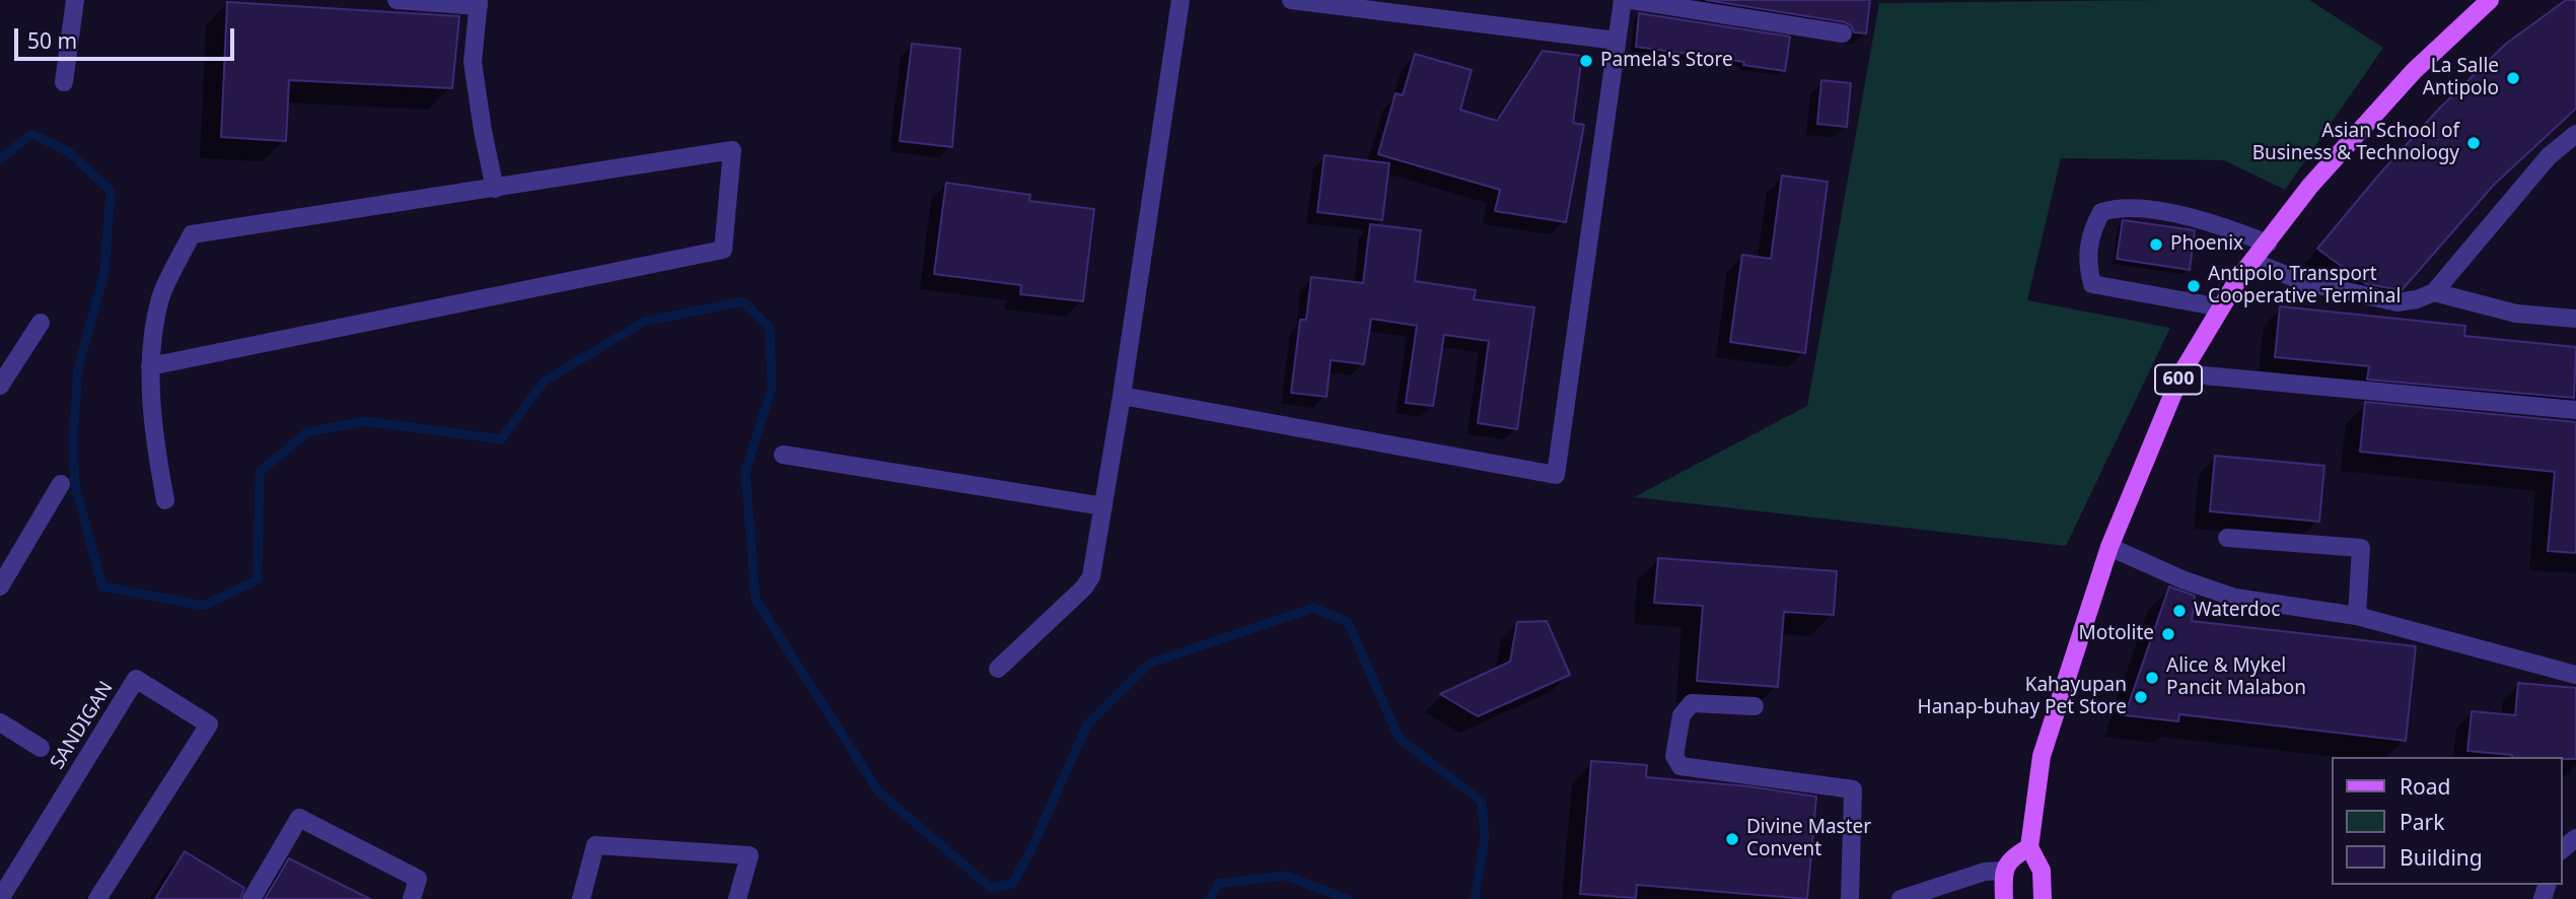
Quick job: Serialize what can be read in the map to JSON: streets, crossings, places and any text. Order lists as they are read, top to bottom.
{
  "streets": {
    "main road": ["600"],
    "street": ["SANDIGAN"]
  },
  "places": [
    "Pamela's Store",
    "La Salle Antipolo",
    "Asian School of Business & Technology",
    "Phoenix",
    "Antipolo Transport Cooperative Terminal",
    "Waterdoc",
    "Motolite",
    "Alice & Mykel Pancit Malabon",
    "Kahayupan Hanap-buhay Pet Store",
    "Divine Master Convent"
  ],
  "legend": ["Road", "Park", "Building"],
  "scale_bar": "50 m"
}
